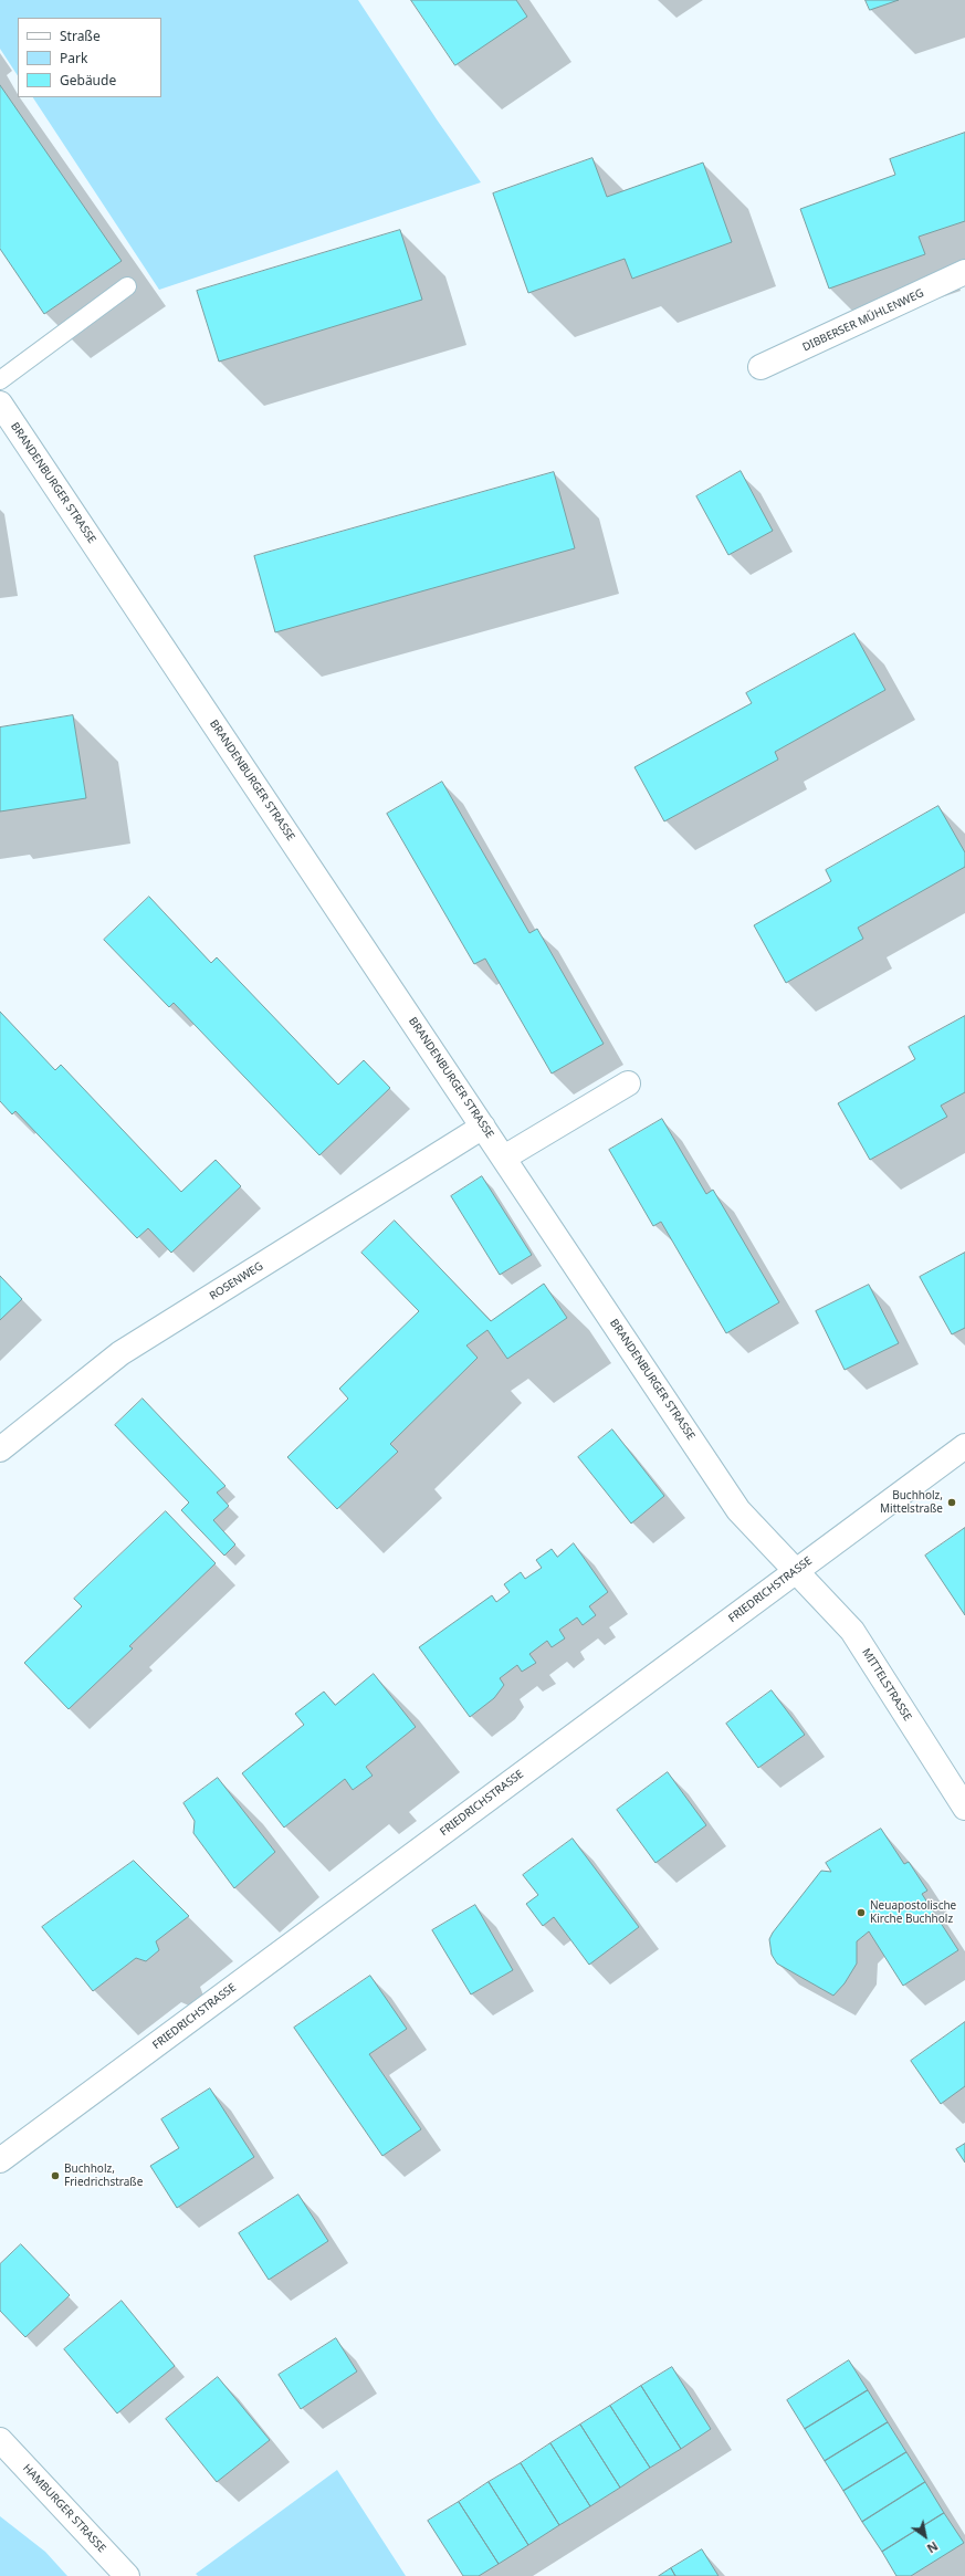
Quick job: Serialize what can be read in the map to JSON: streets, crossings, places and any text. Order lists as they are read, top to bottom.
{
  "streets": {
    "street": [
      "DIBBERSER MÜHLENWEG",
      "BRANDENBURGER STRASSE",
      "ROSENWEG",
      "FRIEDRICHSTRASSE",
      "MITTELSTRASSE",
      "HAMBURGER STRASSE"
    ]
  },
  "crossings": [
    ["BRANDENBURGER STRASSE", "ROSENWEG"],
    ["BRANDENBURGER STRASSE", "FRIEDRICHSTRASSE"],
    ["BRANDENBURGER STRASSE", "MITTELSTRASSE"],
    ["FRIEDRICHSTRASSE", "MITTELSTRASSE"]
  ],
  "places": ["Buchholz, Mittelstraße", "Neuapostolische Kirche Buchholz", "Buchholz, Friedrichstraße"],
  "legend": ["Straße", "Park", "Gebäude"],
  "north": "bottom right"
}
